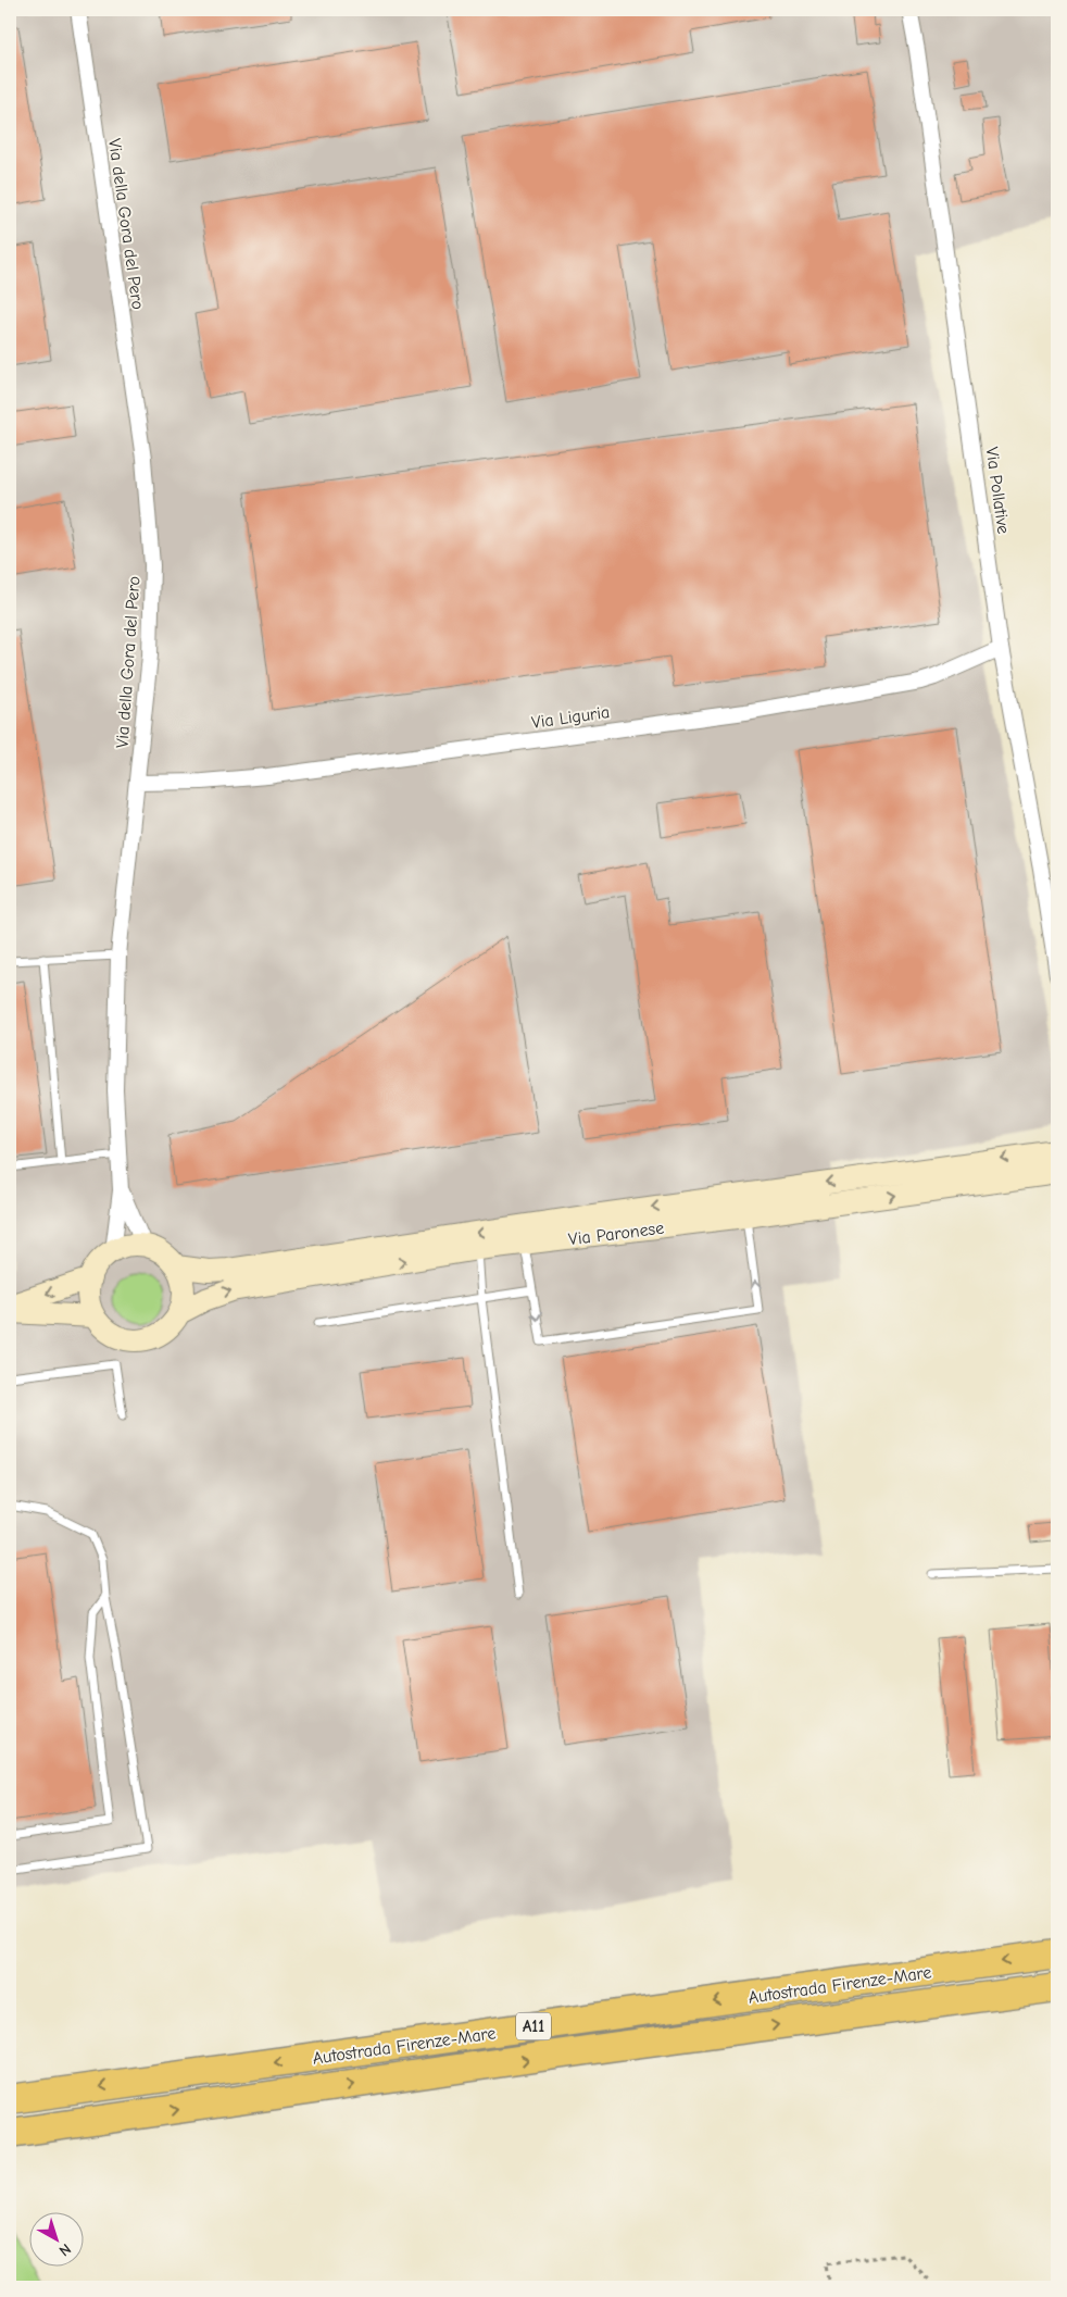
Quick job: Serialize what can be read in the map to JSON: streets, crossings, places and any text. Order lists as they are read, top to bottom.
{
  "streets": {
    "highway": ["Autostrada Firenze-Mare", "A11"],
    "main road": ["Via Paronese"],
    "street": ["Via della Gora del Pero", "Via Pollative", "Via Liguria"]
  },
  "crossings": [
    ["Via della Gora del Pero", "Via Liguria"],
    ["Via della Gora del Pero", "Via Paronese"],
    ["Via Pollative", "Via Liguria"]
  ],
  "north": "bottom right"
}
